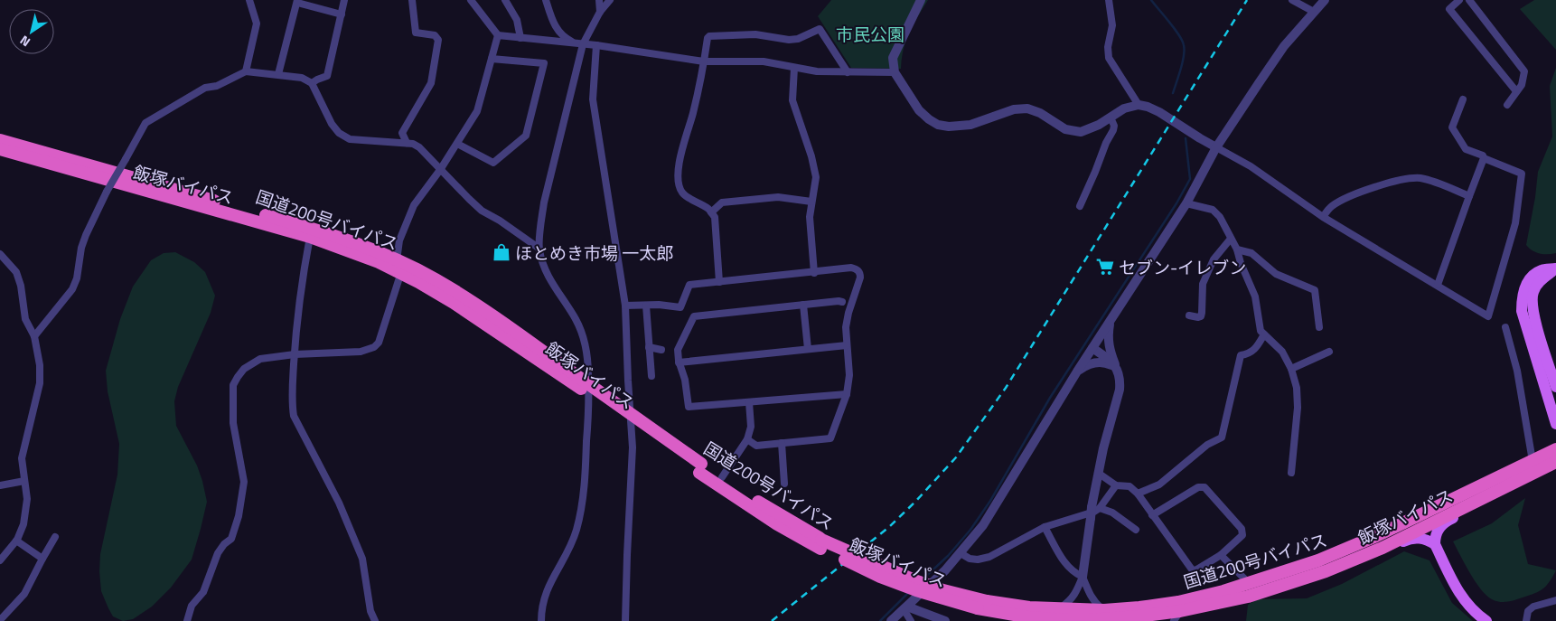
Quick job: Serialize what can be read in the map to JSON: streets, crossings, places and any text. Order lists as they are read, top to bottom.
{
  "streets": {
    "highway": ["飯塚バイパス", "国道200号バイパス"]
  },
  "crossings": [
    ["飯塚バイパス", "国道200号バイパス"]
  ],
  "parks": ["市民公園"],
  "places": {
    "shop": ["ほとめき市場 一太郎"],
    "supermarket": ["セブン-イレブン"]
  },
  "north": "bottom left"
}
